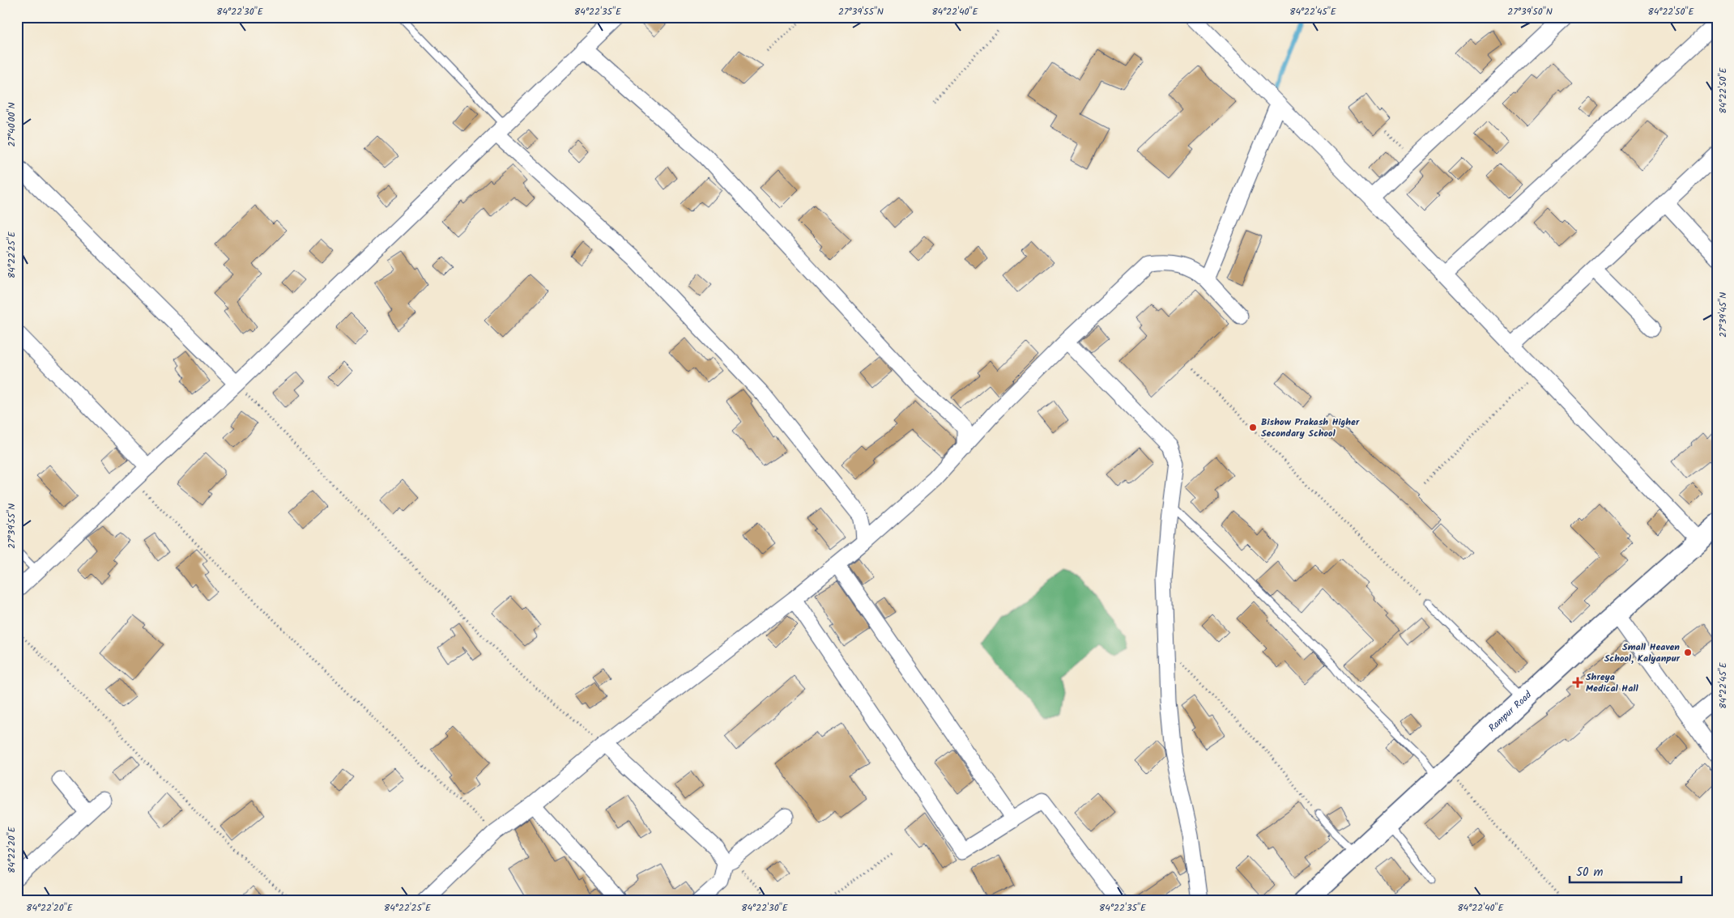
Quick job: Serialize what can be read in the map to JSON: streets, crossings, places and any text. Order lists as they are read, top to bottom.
{
  "streets": {
    "main road": ["Rampur Road"]
  },
  "places": {
    "other": ["Bishow Prakash Higher Secondary School", "Small Heaven School, Kalyanpur"],
    "health": ["Shreya Medical Hall"]
  },
  "scale_bar": "50 m",
  "coordinates": [
    "84°22'30\"E",
    "84°22'35\"E",
    "27°39'55\"N",
    "84°22'40\"E",
    "84°22'45\"E",
    "27°39'50\"N",
    "84°22'50\"E",
    "27°40'00\"N",
    "84°22'25\"E",
    "27°39'45\"N",
    "84°22'20\"E"
  ]
}
